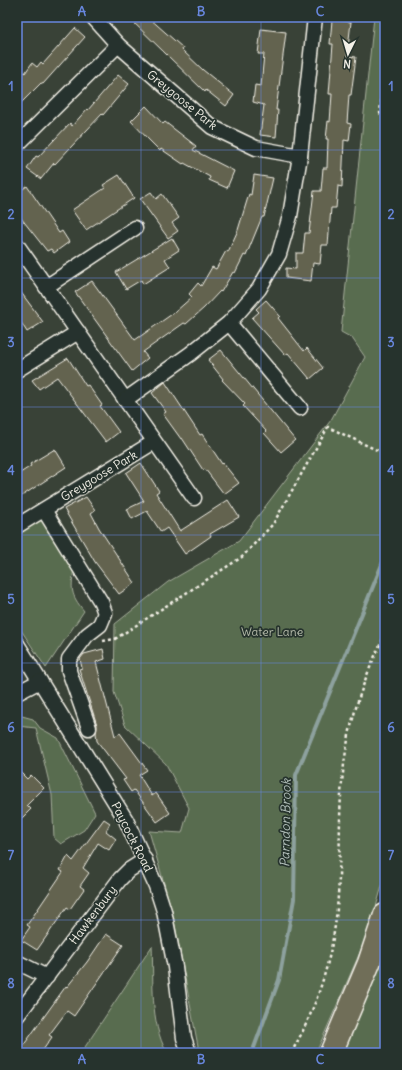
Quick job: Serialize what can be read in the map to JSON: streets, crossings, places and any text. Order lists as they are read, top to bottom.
{
  "streets": {
    "street": ["Greygoose Park", "Paycock Road", "Hawkenbury"]
  },
  "crossings": [
    ["Paycock Road", "Hawkenbury"]
  ],
  "water": ["Parndon Brook"],
  "parks": ["Water Lane"],
  "north": "bottom",
  "grid": {
    "columns": ["A", "B", "C"],
    "rows": [
      "1",
      "2",
      "3",
      "4",
      "5",
      "6",
      "7",
      "8"
    ]
  }
}
